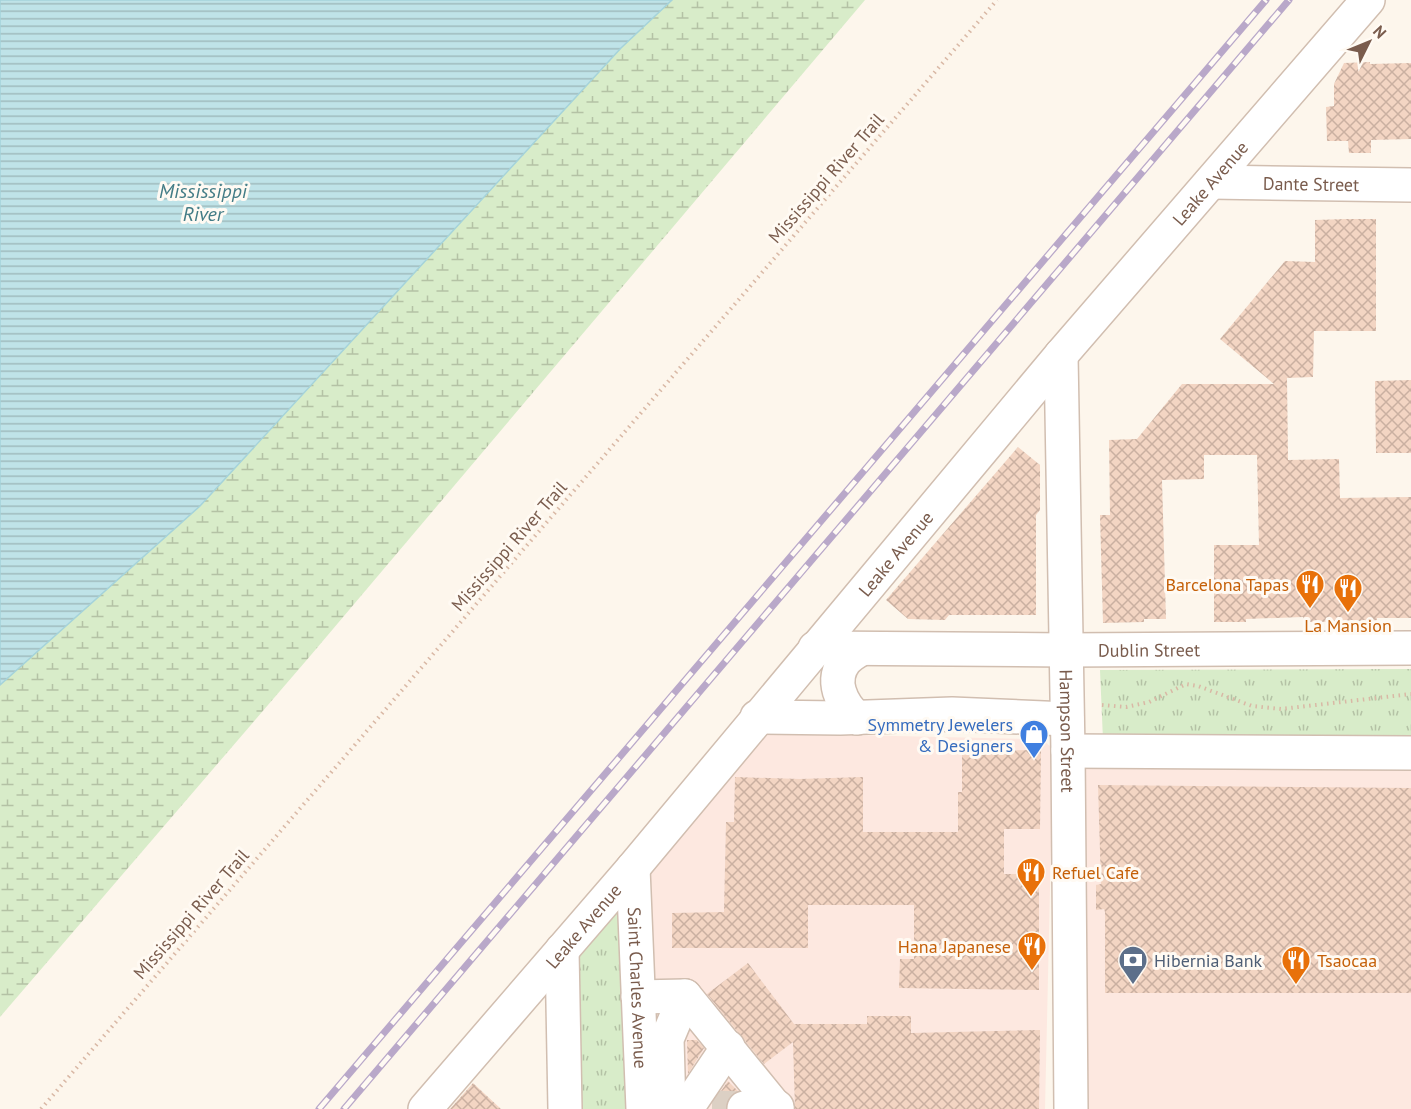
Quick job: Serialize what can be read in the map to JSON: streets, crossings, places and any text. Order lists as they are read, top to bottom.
{
  "streets": {
    "street": [
      "Leake Avenue",
      "Dante Street",
      "Dublin Street",
      "Hampson Street",
      "Saint Charles Avenue"
    ],
    "path": ["Mississippi River Trail"]
  },
  "crossings": [
    ["Leake Avenue", "Dante Street"],
    ["Leake Avenue", "Dublin Street"],
    ["Leake Avenue", "Hampson Street"],
    ["Leake Avenue", "Saint Charles Avenue"],
    ["Dublin Street", "Hampson Street"]
  ],
  "water": ["Mississippi River"],
  "places": {
    "restaurant": [
      "Barcelona Tapas",
      "La Mansion",
      "Refuel Cafe",
      "Hana Japanese",
      "Tsaocaa"
    ],
    "shop": ["Symmetry Jewelers & Designers"],
    "bank": ["Hibernia Bank"]
  },
  "north": "top right"
}
